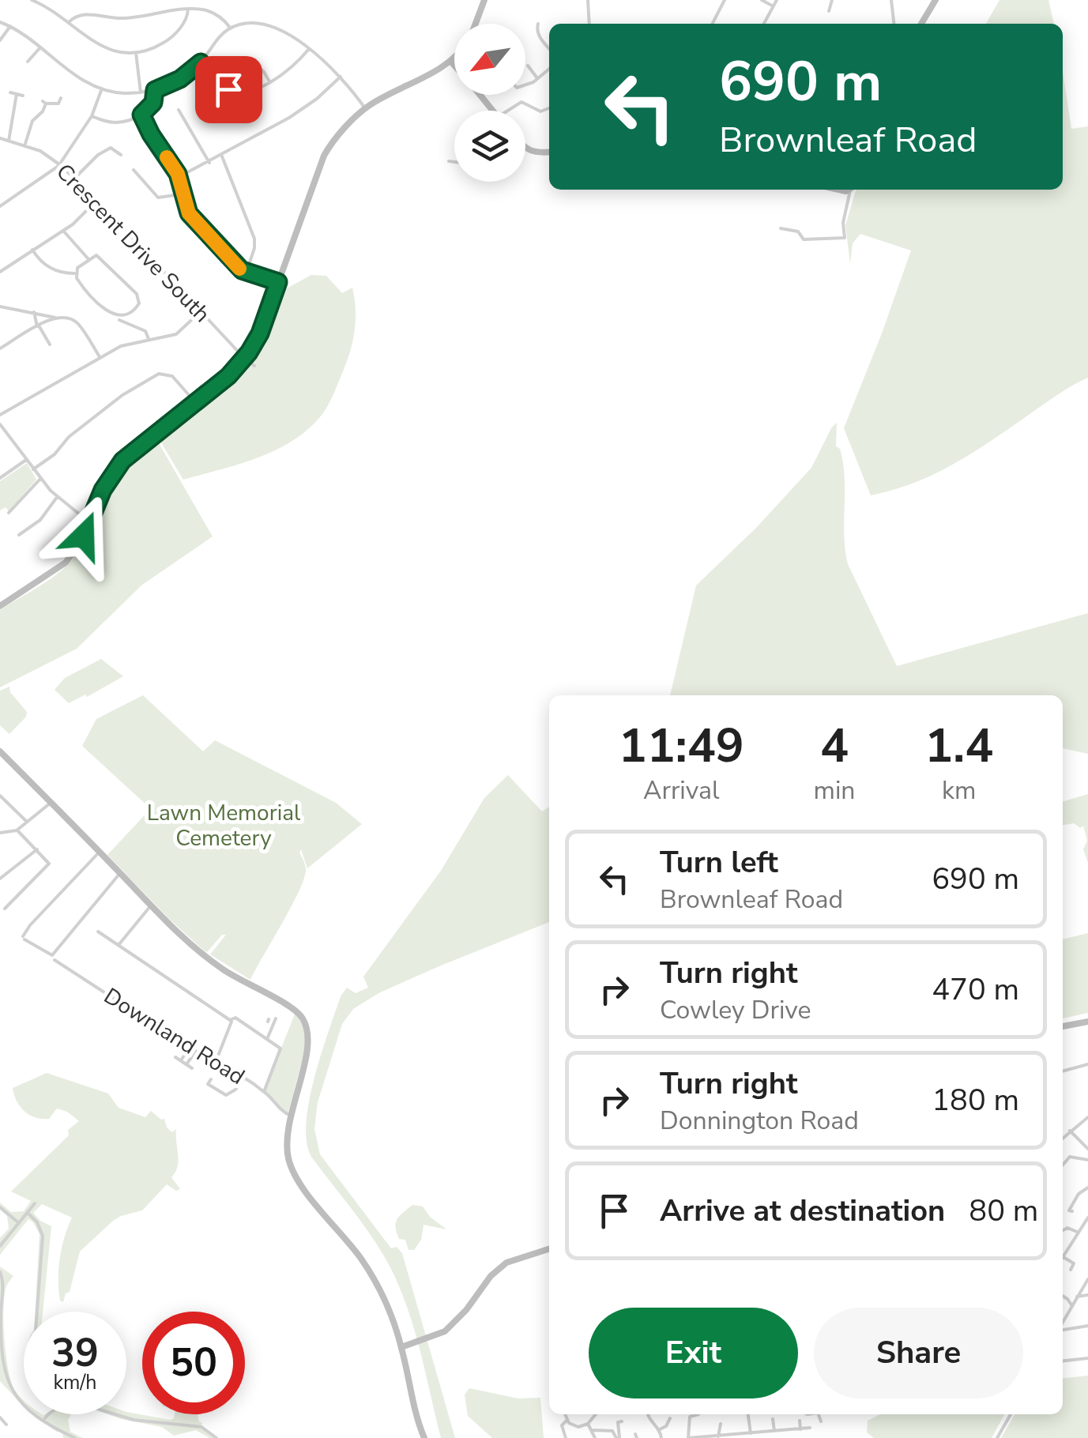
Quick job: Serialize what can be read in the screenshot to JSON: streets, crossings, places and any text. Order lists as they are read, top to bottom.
{
  "streets": {
    "street": ["Crescent Drive South", "Downland Road"]
  },
  "parks": ["Lawn Memorial Cemetery"],
  "north": "bottom left",
  "page": {
    "turn": ["690 m", "Brownleaf Road"],
    "eta": [
      "11:49",
      "Arrival",
      "4",
      "min",
      "1.4",
      "km"
    ],
    "list": [
      {
        "name": "Turn left",
        "note": "Brownleaf Road",
        "value": "690 m"
      },
      {
        "name": "Turn right",
        "note": "Cowley Drive",
        "value": "470 m"
      },
      {
        "name": "Turn right",
        "note": "Donnington Road",
        "value": "180 m"
      },
      {
        "name": "Arrive at destination",
        "value": "80 m"
      }
    ],
    "buttons": ["Exit", "Share"],
    "speed": "39 km/h",
    "limit": "50"
  }
}
